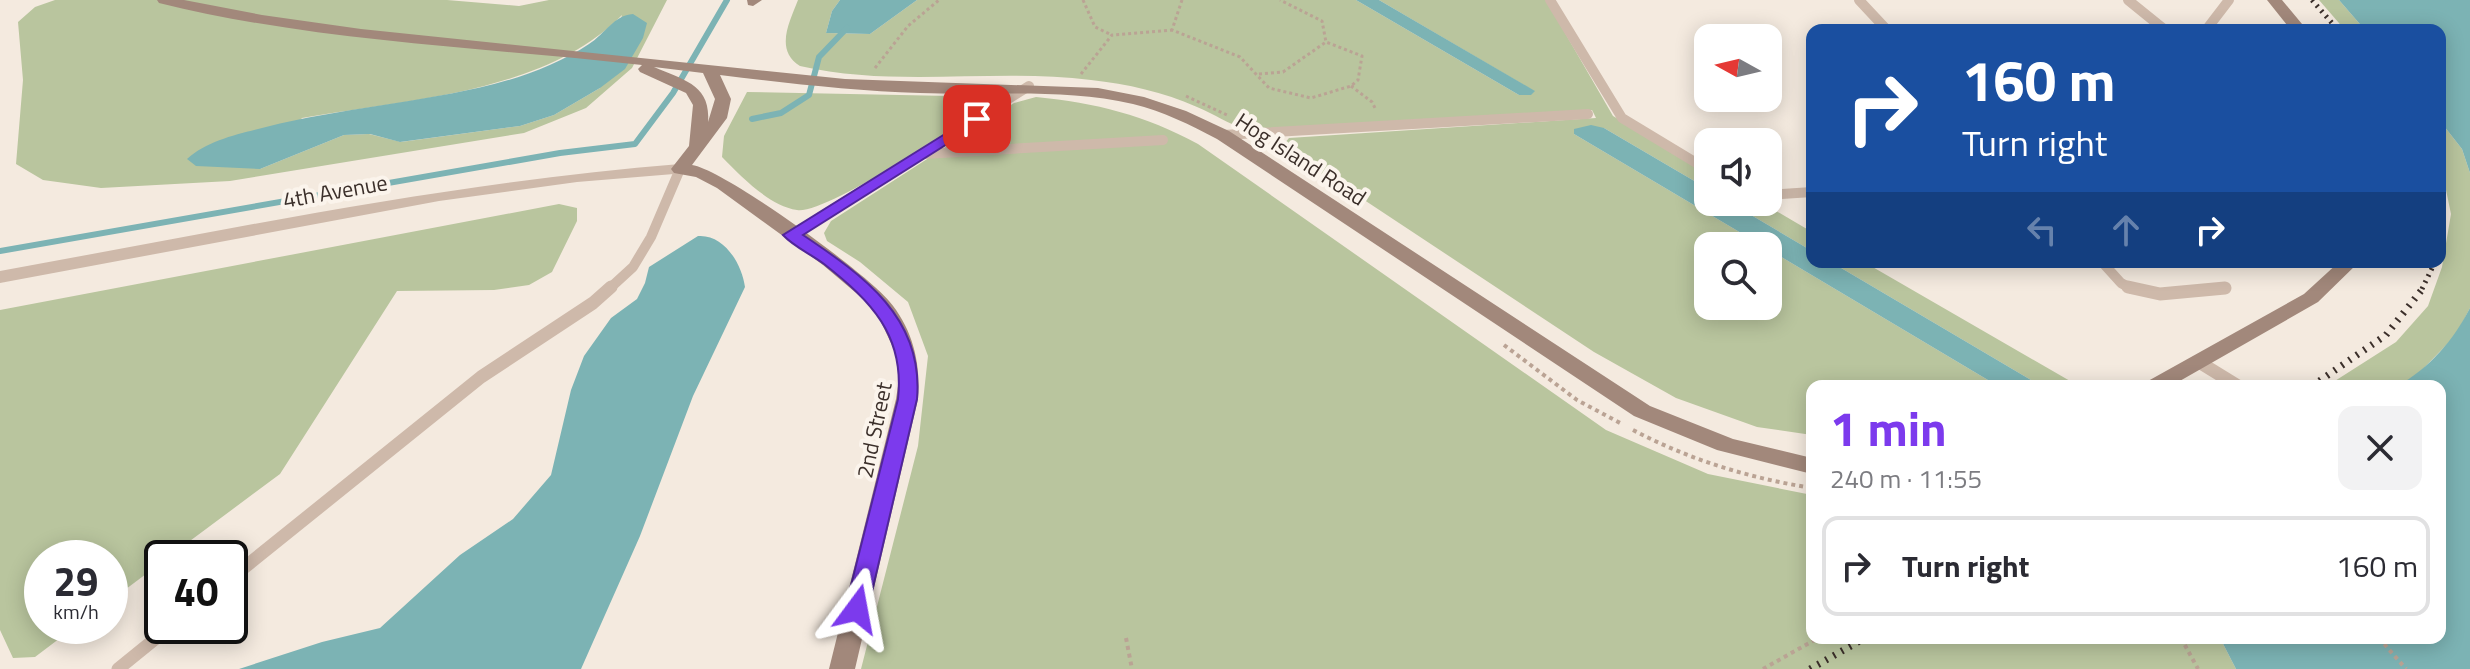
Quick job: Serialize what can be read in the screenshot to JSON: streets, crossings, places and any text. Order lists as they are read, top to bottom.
{
  "streets": {
    "street": ["Hog Island Road", "4th Avenue", "2nd Street"]
  },
  "crossings": [
    ["4th Avenue", "2nd Street"]
  ],
  "north": "left",
  "page": {
    "turn": ["160 m", "Turn right"],
    "heading": ["1 min", "240 m · 11:55"],
    "list": [
      {
        "name": "Turn right",
        "value": "160 m"
      }
    ],
    "speed": "29 km/h",
    "limit": "40"
  }
}
